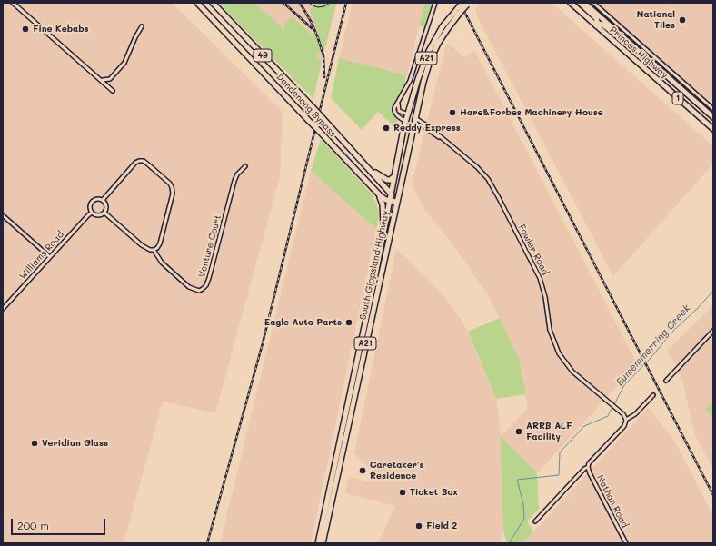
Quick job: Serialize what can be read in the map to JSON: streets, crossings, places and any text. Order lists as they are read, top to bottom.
{
  "streets": {
    "highway": [
      "Princes Highway",
      "49",
      "A21",
      "1",
      "Dandenong Bypass",
      "South Gippsland Highway"
    ],
    "street": [
      "Venture Court",
      "Fowler Road",
      "Williams Road",
      "Nathan Road"
    ]
  },
  "crossings": [
    ["49", "Dandenong Bypass"],
    ["49", "South Gippsland Highway"],
    ["Dandenong Bypass", "South Gippsland Highway"],
    ["Fowler Road", "South Gippsland Highway"]
  ],
  "water": ["Eumemmerring Creek"],
  "places": [
    "National Tiles",
    "Fine Kebabs",
    "Hare&Forbes Machinery House",
    "Reddy Express",
    "Eagle Auto Parts",
    "ARRB ALF Facility",
    "Veridian Glass",
    "Caretaker's Residence",
    "Ticket Box",
    "Field 2"
  ],
  "scale_bar": "200 m"
}
